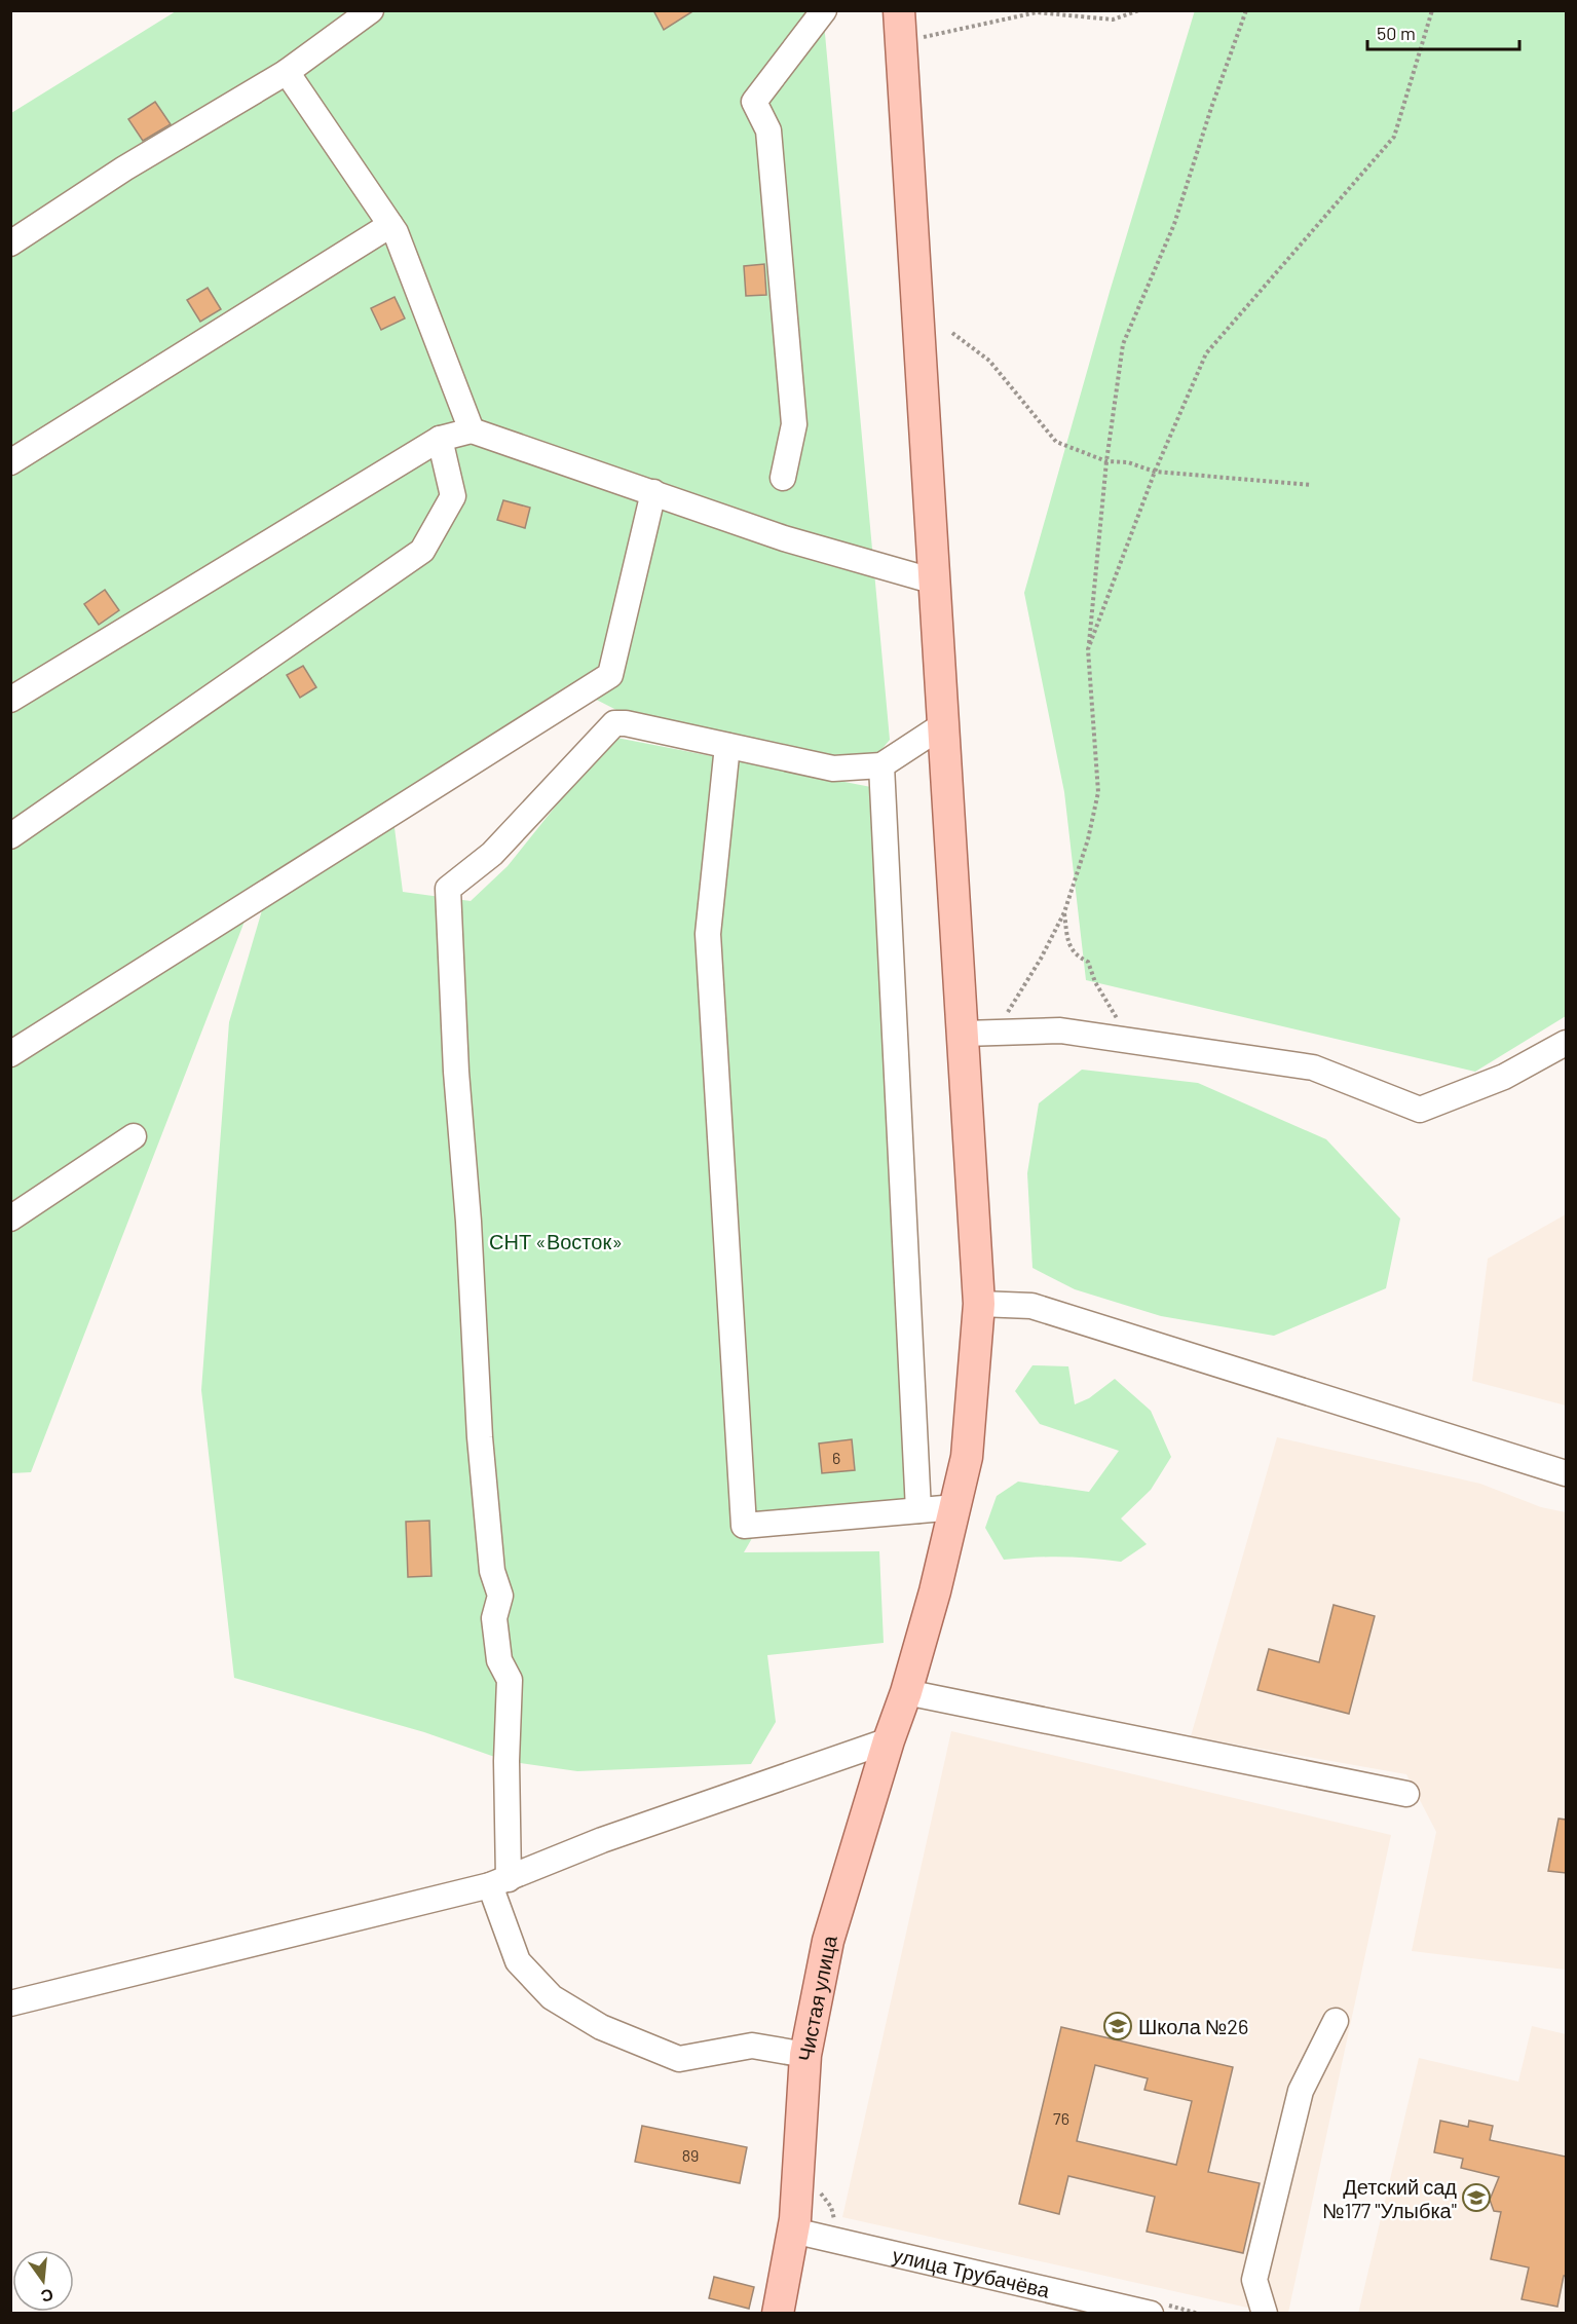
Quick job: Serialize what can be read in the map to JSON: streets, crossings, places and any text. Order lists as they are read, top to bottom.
{
  "streets": {
    "main road": ["Чистая улица"],
    "street": ["улица Трубачёва"]
  },
  "crossings": [
    ["Чистая улица", "улица Трубачёва"]
  ],
  "parks": ["СНТ «Восток»"],
  "places": {
    "school or university": ["Школа №26", "Детский сад №177 \"Улыбка\""]
  },
  "house_numbers": ["6", "76", "89"],
  "scale_bar": "50 m",
  "north": "bottom"
}
